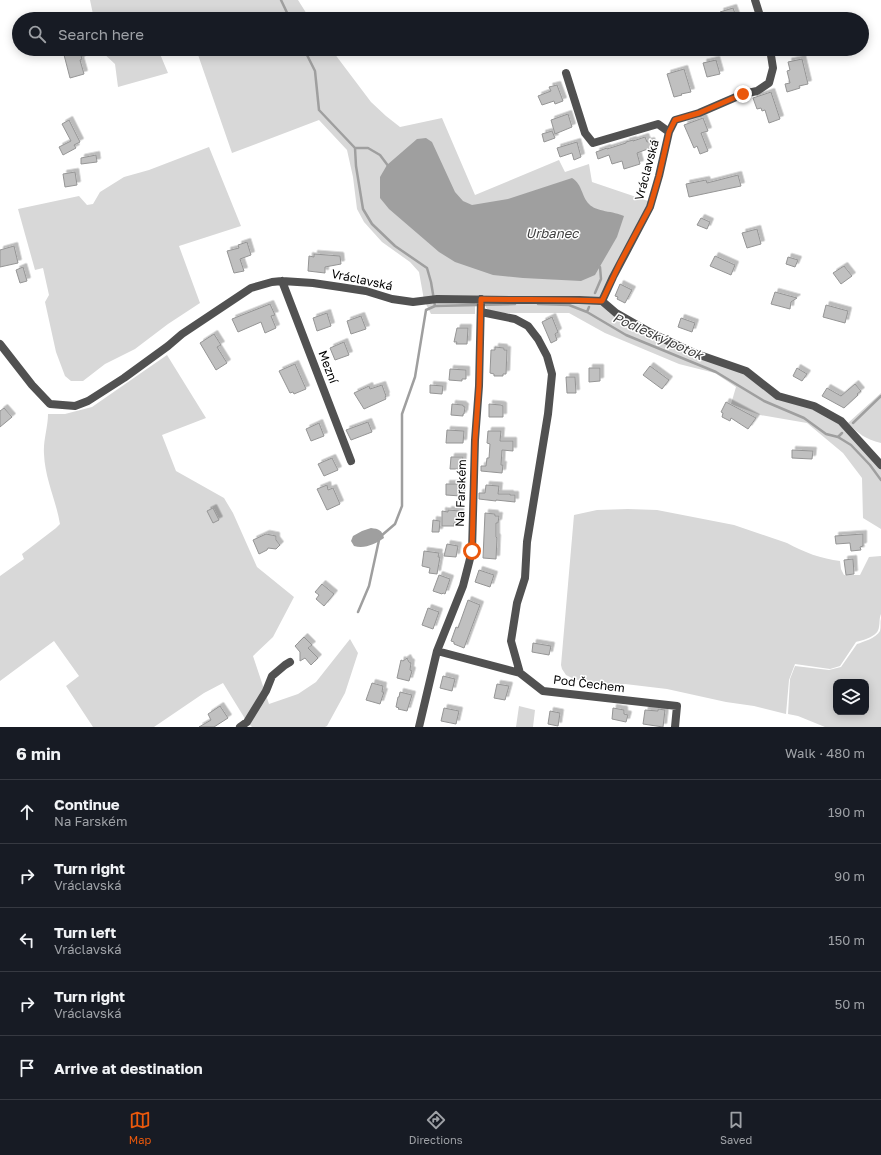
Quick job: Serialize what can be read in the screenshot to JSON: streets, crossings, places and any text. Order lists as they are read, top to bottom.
{
  "streets": {
    "street": [
      "Vráclavská",
      "Mezní",
      "Na Farském",
      "Pod Čechem"
    ]
  },
  "crossings": [
    ["Vráclavská", "Mezní"],
    ["Vráclavská", "Na Farském"],
    ["Na Farském", "Pod Čechem"]
  ],
  "water": ["Urbanec", "Podleský potok"],
  "page": {
    "search": "Search here",
    "heading": ["6 min", "Walk · 480 m"],
    "list": [
      ["Continue", "Na Farském", "190 m"],
      ["Turn right", "Vráclavská", "90 m"],
      ["Turn left", "Vráclavská", "150 m"],
      ["Turn right", "Vráclavská", "50 m"],
      "Arrive at destination"
    ],
    "nav": ["Map", "Directions", "Saved"]
  }
}
